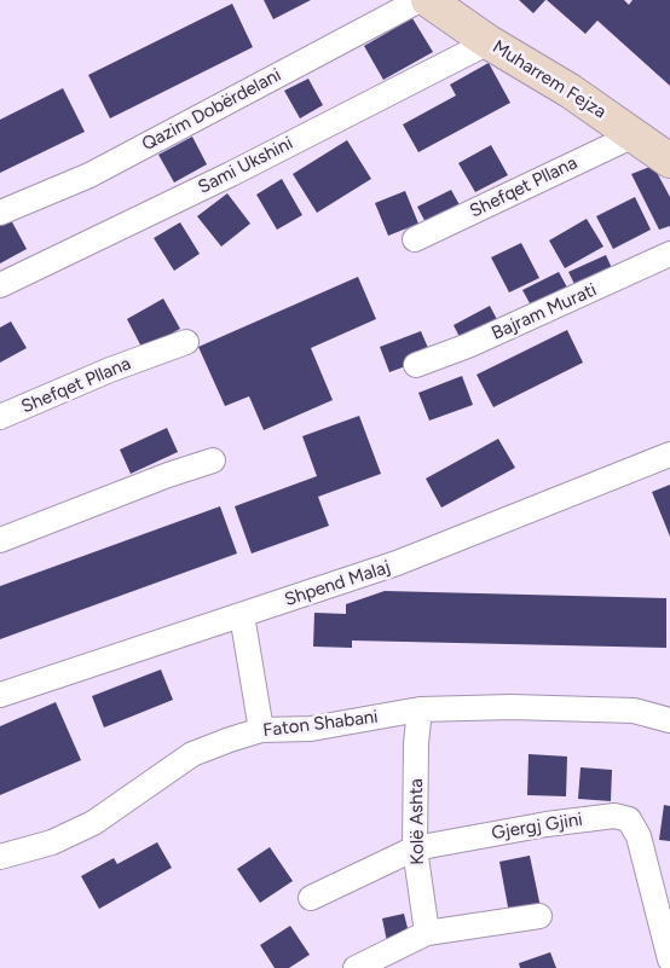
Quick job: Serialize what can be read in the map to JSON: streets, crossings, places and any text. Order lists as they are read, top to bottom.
{
  "streets": {
    "street": [
      "Muharrem Fejza",
      "Qazim Dobërdelani",
      "Sami Ukshini",
      "Shefqet Pllana",
      "Bajram Murati",
      "Shpend Malaj",
      "Faton Shabani",
      "Kolë Ashta",
      "Gjergj Gjini"
    ]
  },
  "crossings": [
    ["Muharrem Fejza", "Sami Ukshini"],
    ["Muharrem Fejza", "Shefqet Pllana"],
    ["Faton Shabani", "Kolë Ashta"],
    ["Kolë Ashta", "Gjergj Gjini"]
  ]
}
